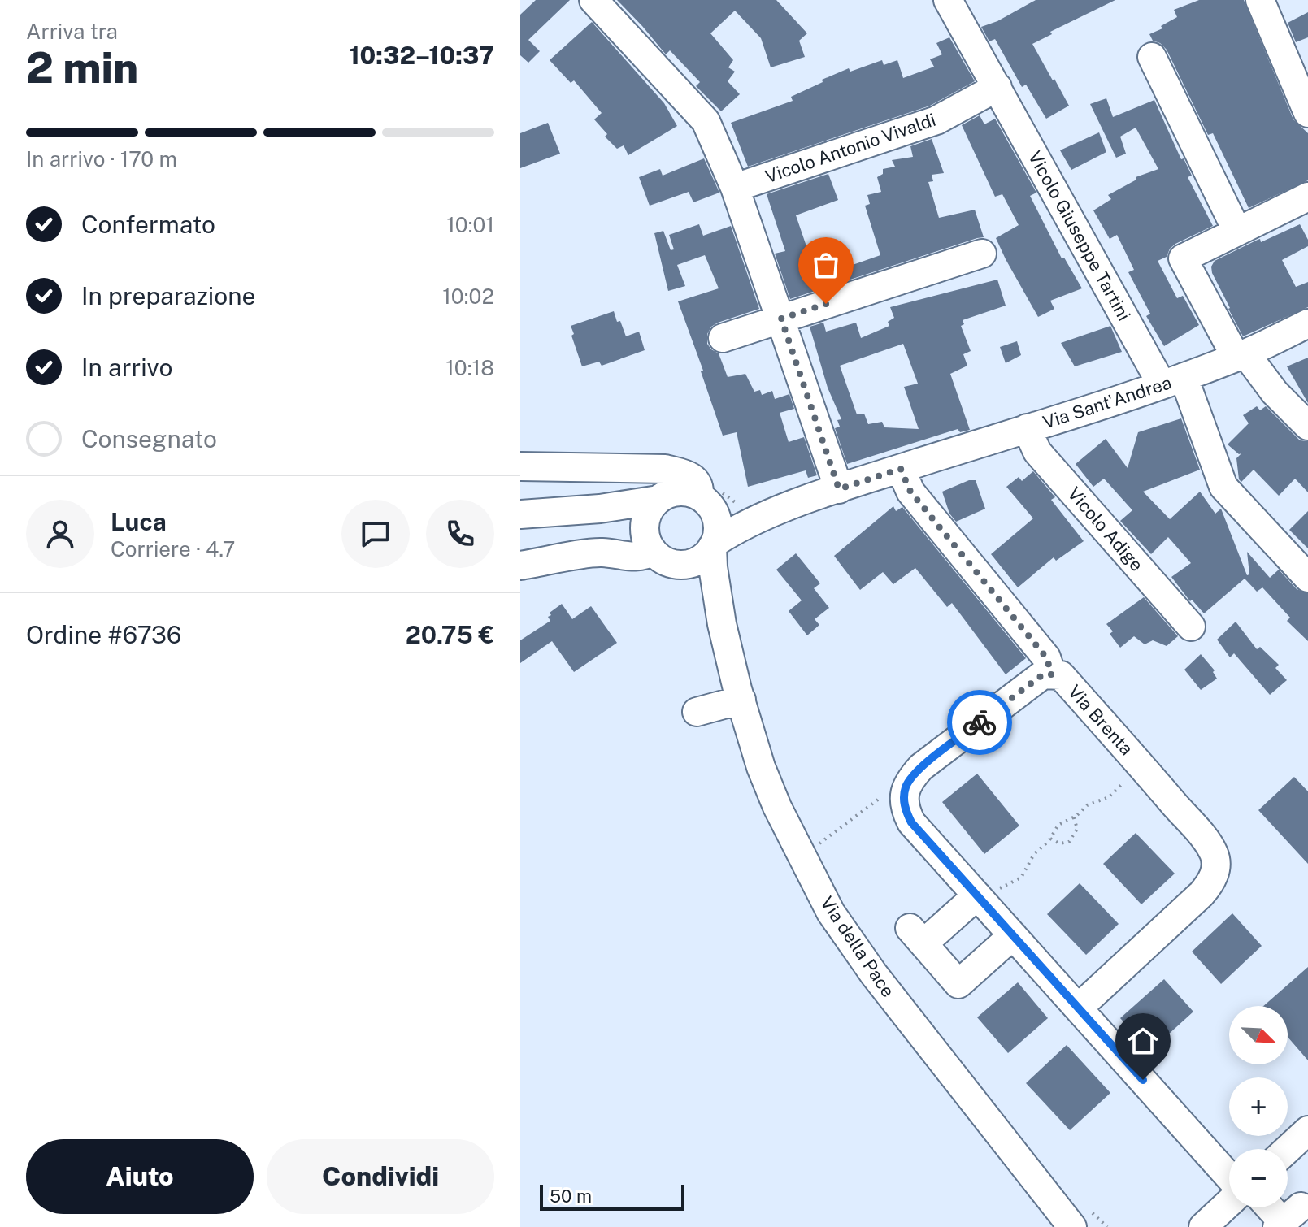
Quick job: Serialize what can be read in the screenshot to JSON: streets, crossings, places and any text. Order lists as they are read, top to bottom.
{
  "streets": {
    "street": [
      "Vicolo Antonio Vivaldi",
      "Vicolo Giuseppe Tartini",
      "Via Sant'Andrea",
      "Vicolo Adige",
      "Via Brenta",
      "Via della Pace"
    ]
  },
  "crossings": [
    ["Vicolo Antonio Vivaldi", "Vicolo Giuseppe Tartini"],
    ["Vicolo Giuseppe Tartini", "Via Sant'Andrea"],
    ["Via Sant'Andrea", "Vicolo Adige"],
    ["Via Sant'Andrea", "Via della Pace"]
  ],
  "scale_bar": "50 m",
  "north": "bottom right",
  "page": {
    "heading": ["2 min", "Arriva tra", "10:32–10:37"],
    "panel": [
      "Luca",
      "Corriere · 4.7",
      "Ordine #6736",
      "20.75 €"
    ],
    "bar": "In arrivo · 170 m",
    "list": [
      ["Confermato", "10:01"],
      ["In preparazione", "10:02"],
      ["In arrivo", "10:18"],
      "Consegnato"
    ],
    "map_buttons": ["+", "−"],
    "buttons": ["Aiuto", "Condividi"],
    "scale": "50 m"
  }
}
